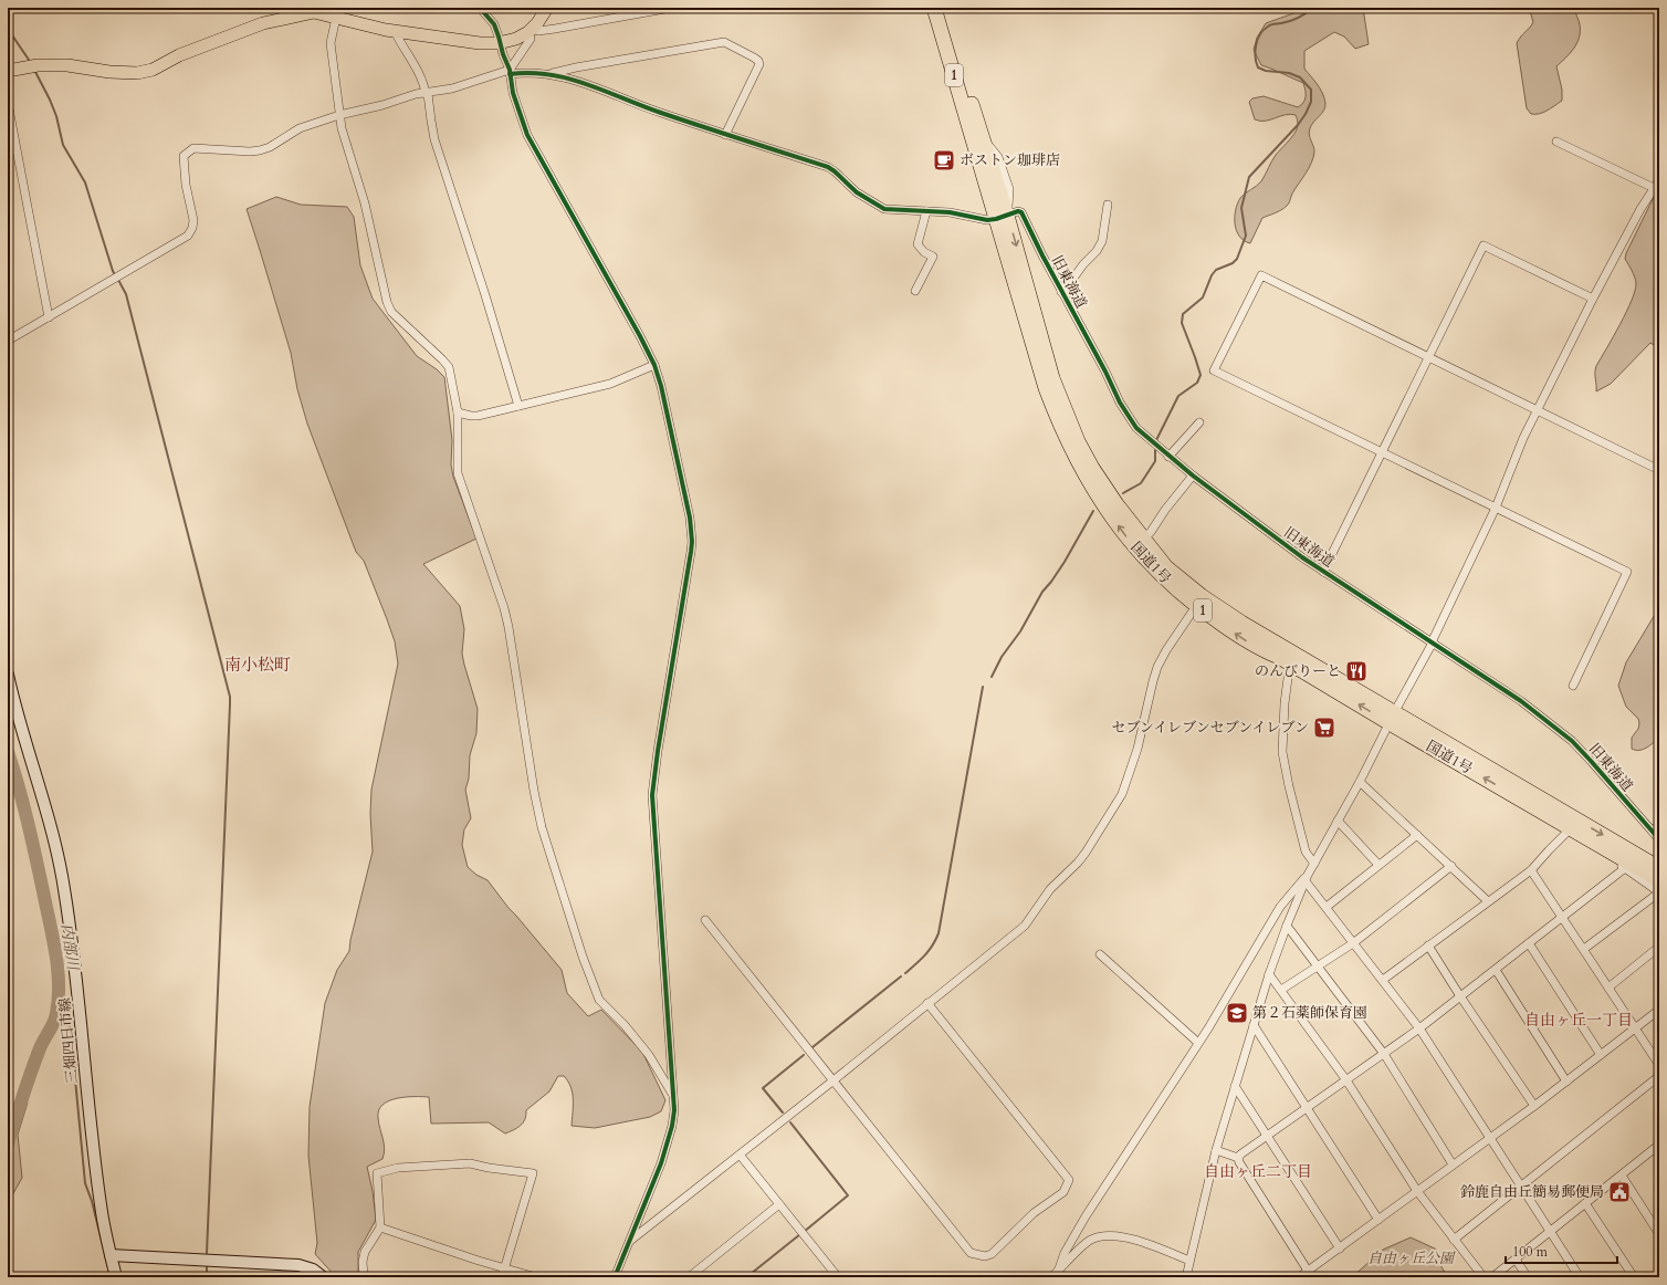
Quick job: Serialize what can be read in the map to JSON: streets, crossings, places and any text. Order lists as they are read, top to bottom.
{
  "streets": {
    "highway": ["1", "国道1号"],
    "main road": ["三畑四日市線"],
    "street": ["旧東海道"]
  },
  "crossings": [
    ["旧東海道", "国道1号"]
  ],
  "districts": ["南小松町", "自由ヶ丘一丁目", "自由ヶ丘二丁目"],
  "water": ["内部川"],
  "parks": ["自由ヶ丘公園"],
  "places": {
    "cafe": ["ボストン珈琲店"],
    "restaurant": ["のんびりーと"],
    "supermarket": ["セブンイレブンセブンイレブン"],
    "school or university": ["第２石薬師保育園"],
    "public building": ["鈴鹿自由丘簡易郵便局"]
  },
  "scale_bar": "100 m"
}
